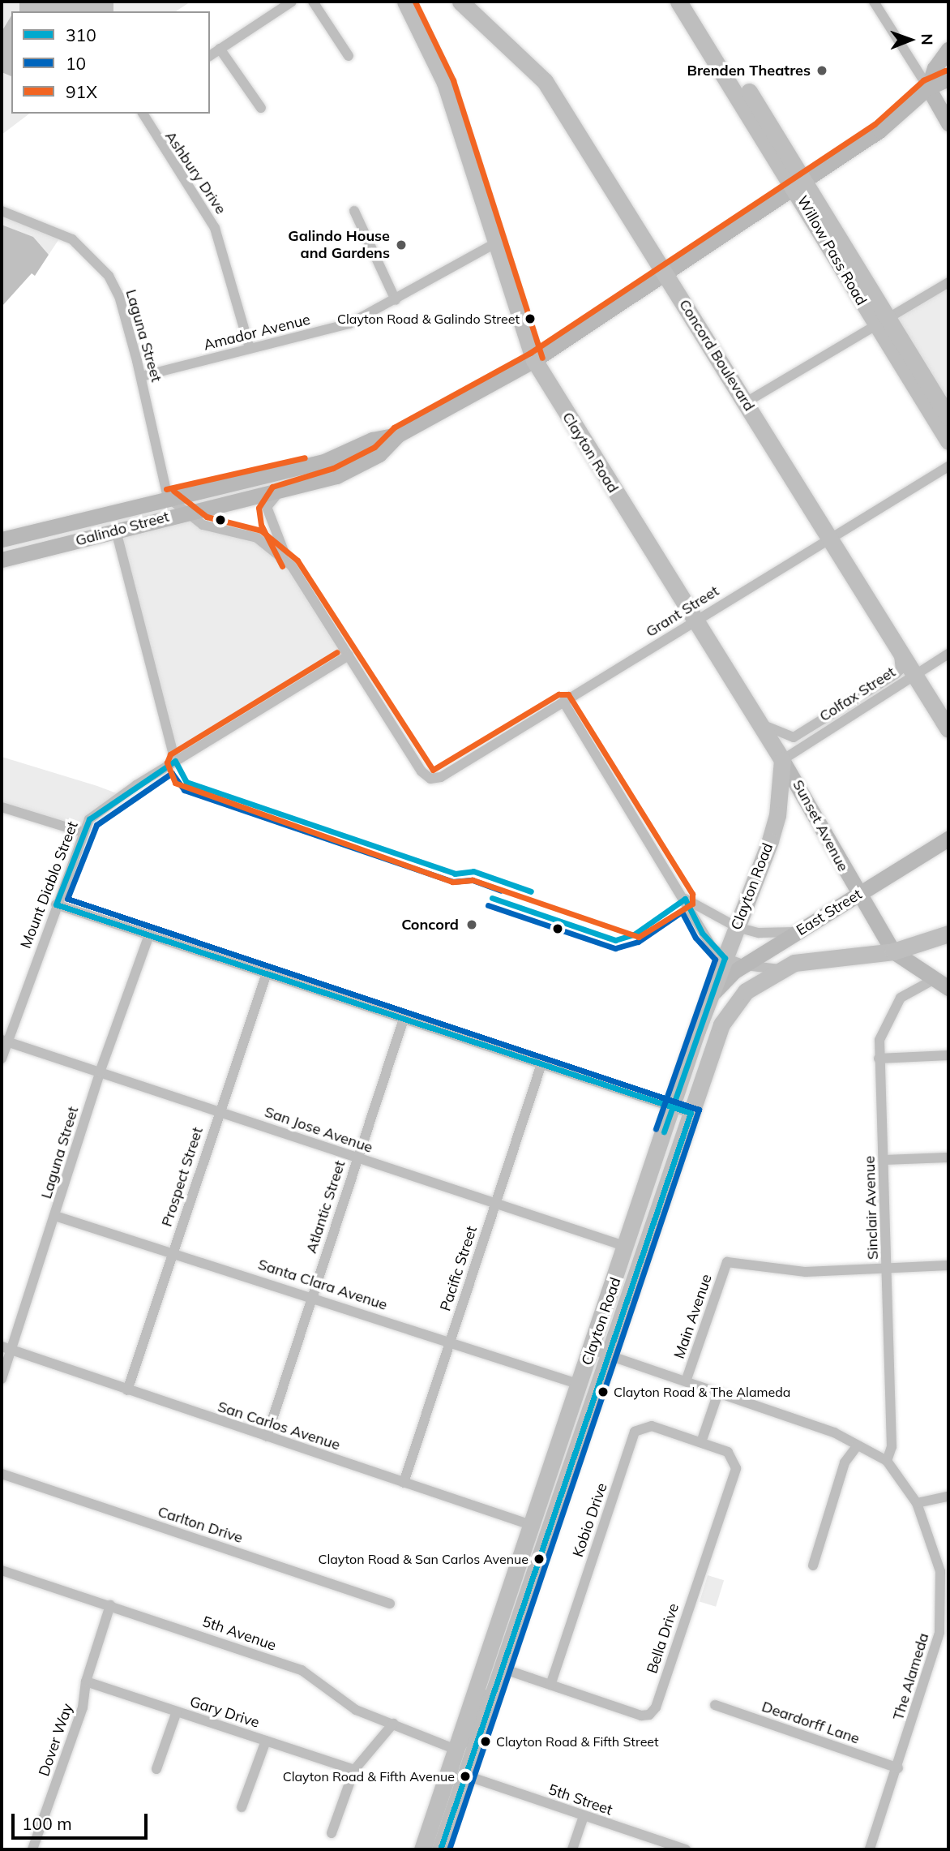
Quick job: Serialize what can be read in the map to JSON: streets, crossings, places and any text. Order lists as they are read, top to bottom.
{
  "streets": {
    "main road": [
      "Willow Pass Road",
      "Concord Boulevard",
      "Clayton Road",
      "Galindo Street",
      "Sunset Avenue",
      "East Street"
    ],
    "street": [
      "Ashbury Drive",
      "Amador Avenue",
      "Laguna Street",
      "Grant Street",
      "Colfax Street",
      "Mount Diablo Street",
      "San Jose Avenue",
      "Prospect Street",
      "Atlantic Street",
      "Sinclair Avenue",
      "Pacific Street",
      "Santa Clara Avenue",
      "Main Avenue",
      "San Carlos Avenue",
      "Kobio Drive",
      "Carlton Drive",
      "5th Avenue",
      "Bella Drive",
      "The Alameda",
      "Gary Drive",
      "Deardorff Lane",
      "Dover Way",
      "5th Street"
    ]
  },
  "crossings": [
    ["Ashbury Drive", "Amador Avenue"],
    ["Willow Pass Road", "Galindo Street"],
    ["Amador Avenue", "Laguna Street"],
    ["Amador Avenue", "Clayton Road"],
    ["Laguna Street", "Galindo Street"],
    ["Laguna Street", "San Jose Avenue"],
    ["Laguna Street", "Santa Clara Avenue"],
    ["Laguna Street", "San Carlos Avenue"],
    ["Concord Boulevard", "Galindo Street"],
    ["Concord Boulevard", "Grant Street"],
    ["Concord Boulevard", "Colfax Street"],
    ["Clayton Road", "Galindo Street"],
    ["Clayton Road", "Grant Street"],
    ["Clayton Road", "Colfax Street"],
    ["Clayton Road", "Sunset Avenue"],
    ["Clayton Road", "East Street"],
    ["Clayton Road", "San Jose Avenue"],
    ["Clayton Road", "Santa Clara Avenue"],
    ["Clayton Road", "San Carlos Avenue"],
    ["Clayton Road", "5th Avenue"],
    ["Clayton Road", "Bella Drive"],
    ["Clayton Road", "The Alameda"],
    ["Clayton Road", "5th Street"],
    ["Grant Street", "Mount Diablo Street"],
    ["Colfax Street", "Sunset Avenue"],
    ["Sunset Avenue", "East Street"],
    ["Sunset Avenue", "Sinclair Avenue"],
    ["Mount Diablo Street", "San Jose Avenue"],
    ["San Jose Avenue", "Prospect Street"],
    ["San Jose Avenue", "Atlantic Street"],
    ["San Jose Avenue", "Pacific Street"],
    ["Prospect Street", "Santa Clara Avenue"],
    ["Prospect Street", "San Carlos Avenue"],
    ["Atlantic Street", "Santa Clara Avenue"],
    ["Atlantic Street", "San Carlos Avenue"],
    ["Sinclair Avenue", "Main Avenue"],
    ["Sinclair Avenue", "The Alameda"],
    ["Pacific Street", "Santa Clara Avenue"],
    ["Pacific Street", "San Carlos Avenue"],
    ["Main Avenue", "The Alameda"],
    ["Kobio Drive", "Bella Drive"],
    ["5th Avenue", "Dover Way"],
    ["The Alameda", "Deardorff Lane"],
    ["Gary Drive", "Dover Way"]
  ],
  "places": [
    "Brenden Theatres",
    "Galindo House and Gardens",
    "Clayton Road & Galindo Street",
    "Concord",
    "Clayton Road & The Alameda",
    "Clayton Road & San Carlos Avenue",
    "Clayton Road & Fifth Street",
    "Clayton Road & Fifth Avenue"
  ],
  "lines": ["transit line 91X", "transit line 310", "transit line 10"],
  "legend": ["310", "10", "91X"],
  "scale_bar": "100 m",
  "north": "right"
}
